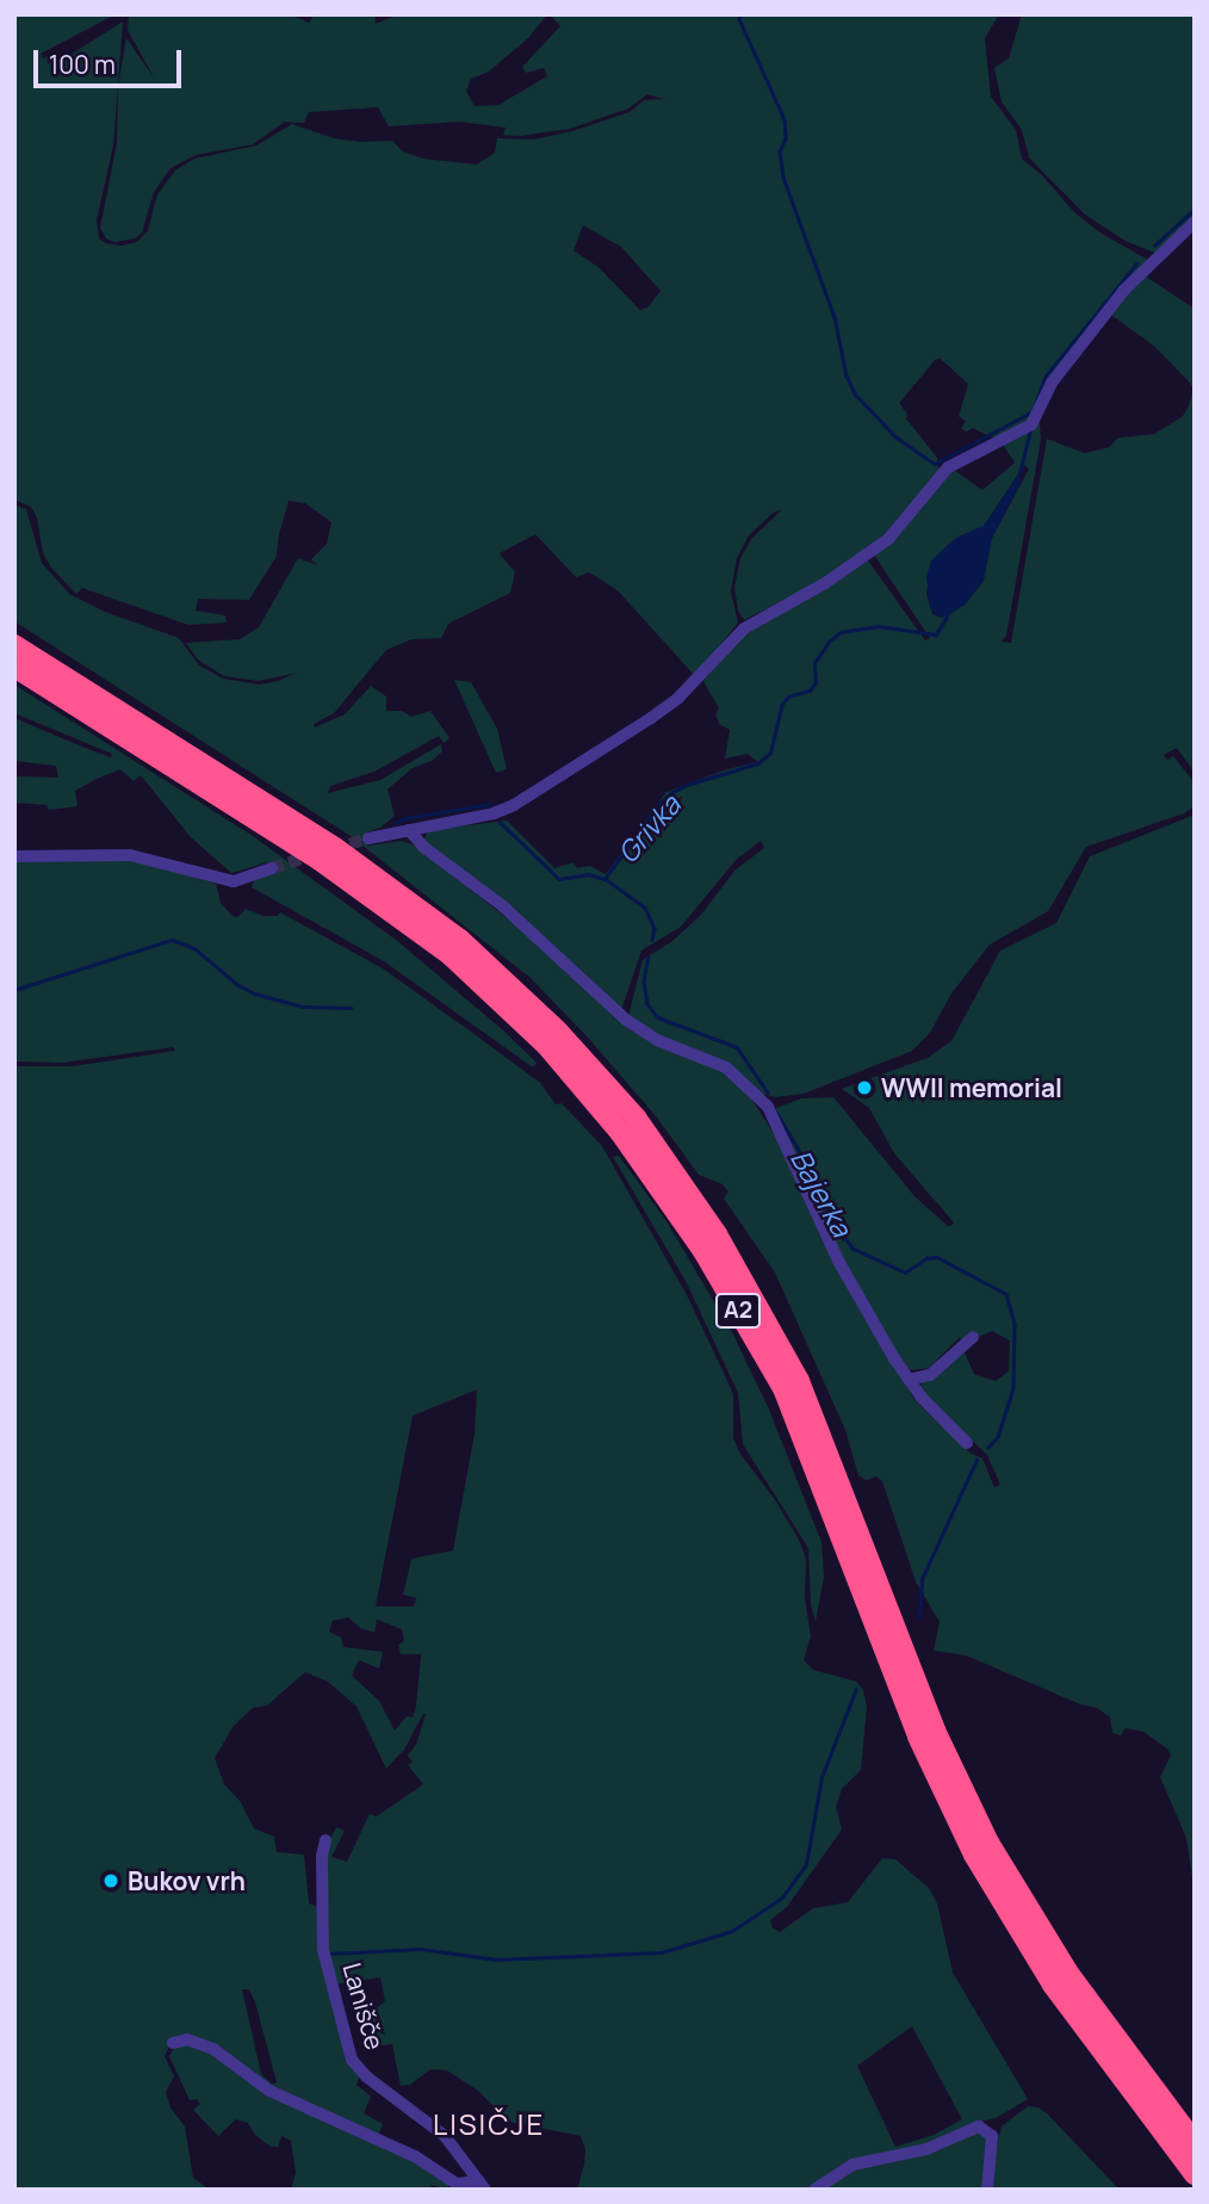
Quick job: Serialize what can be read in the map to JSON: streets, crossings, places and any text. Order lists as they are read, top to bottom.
{
  "streets": {
    "highway": ["A2"],
    "street": ["Lanišče"]
  },
  "districts": ["LISIČJE"],
  "water": ["Grivka", "Bajerka"],
  "places": ["WWII memorial", "Bukov vrh"],
  "scale_bar": "100 m"
}
